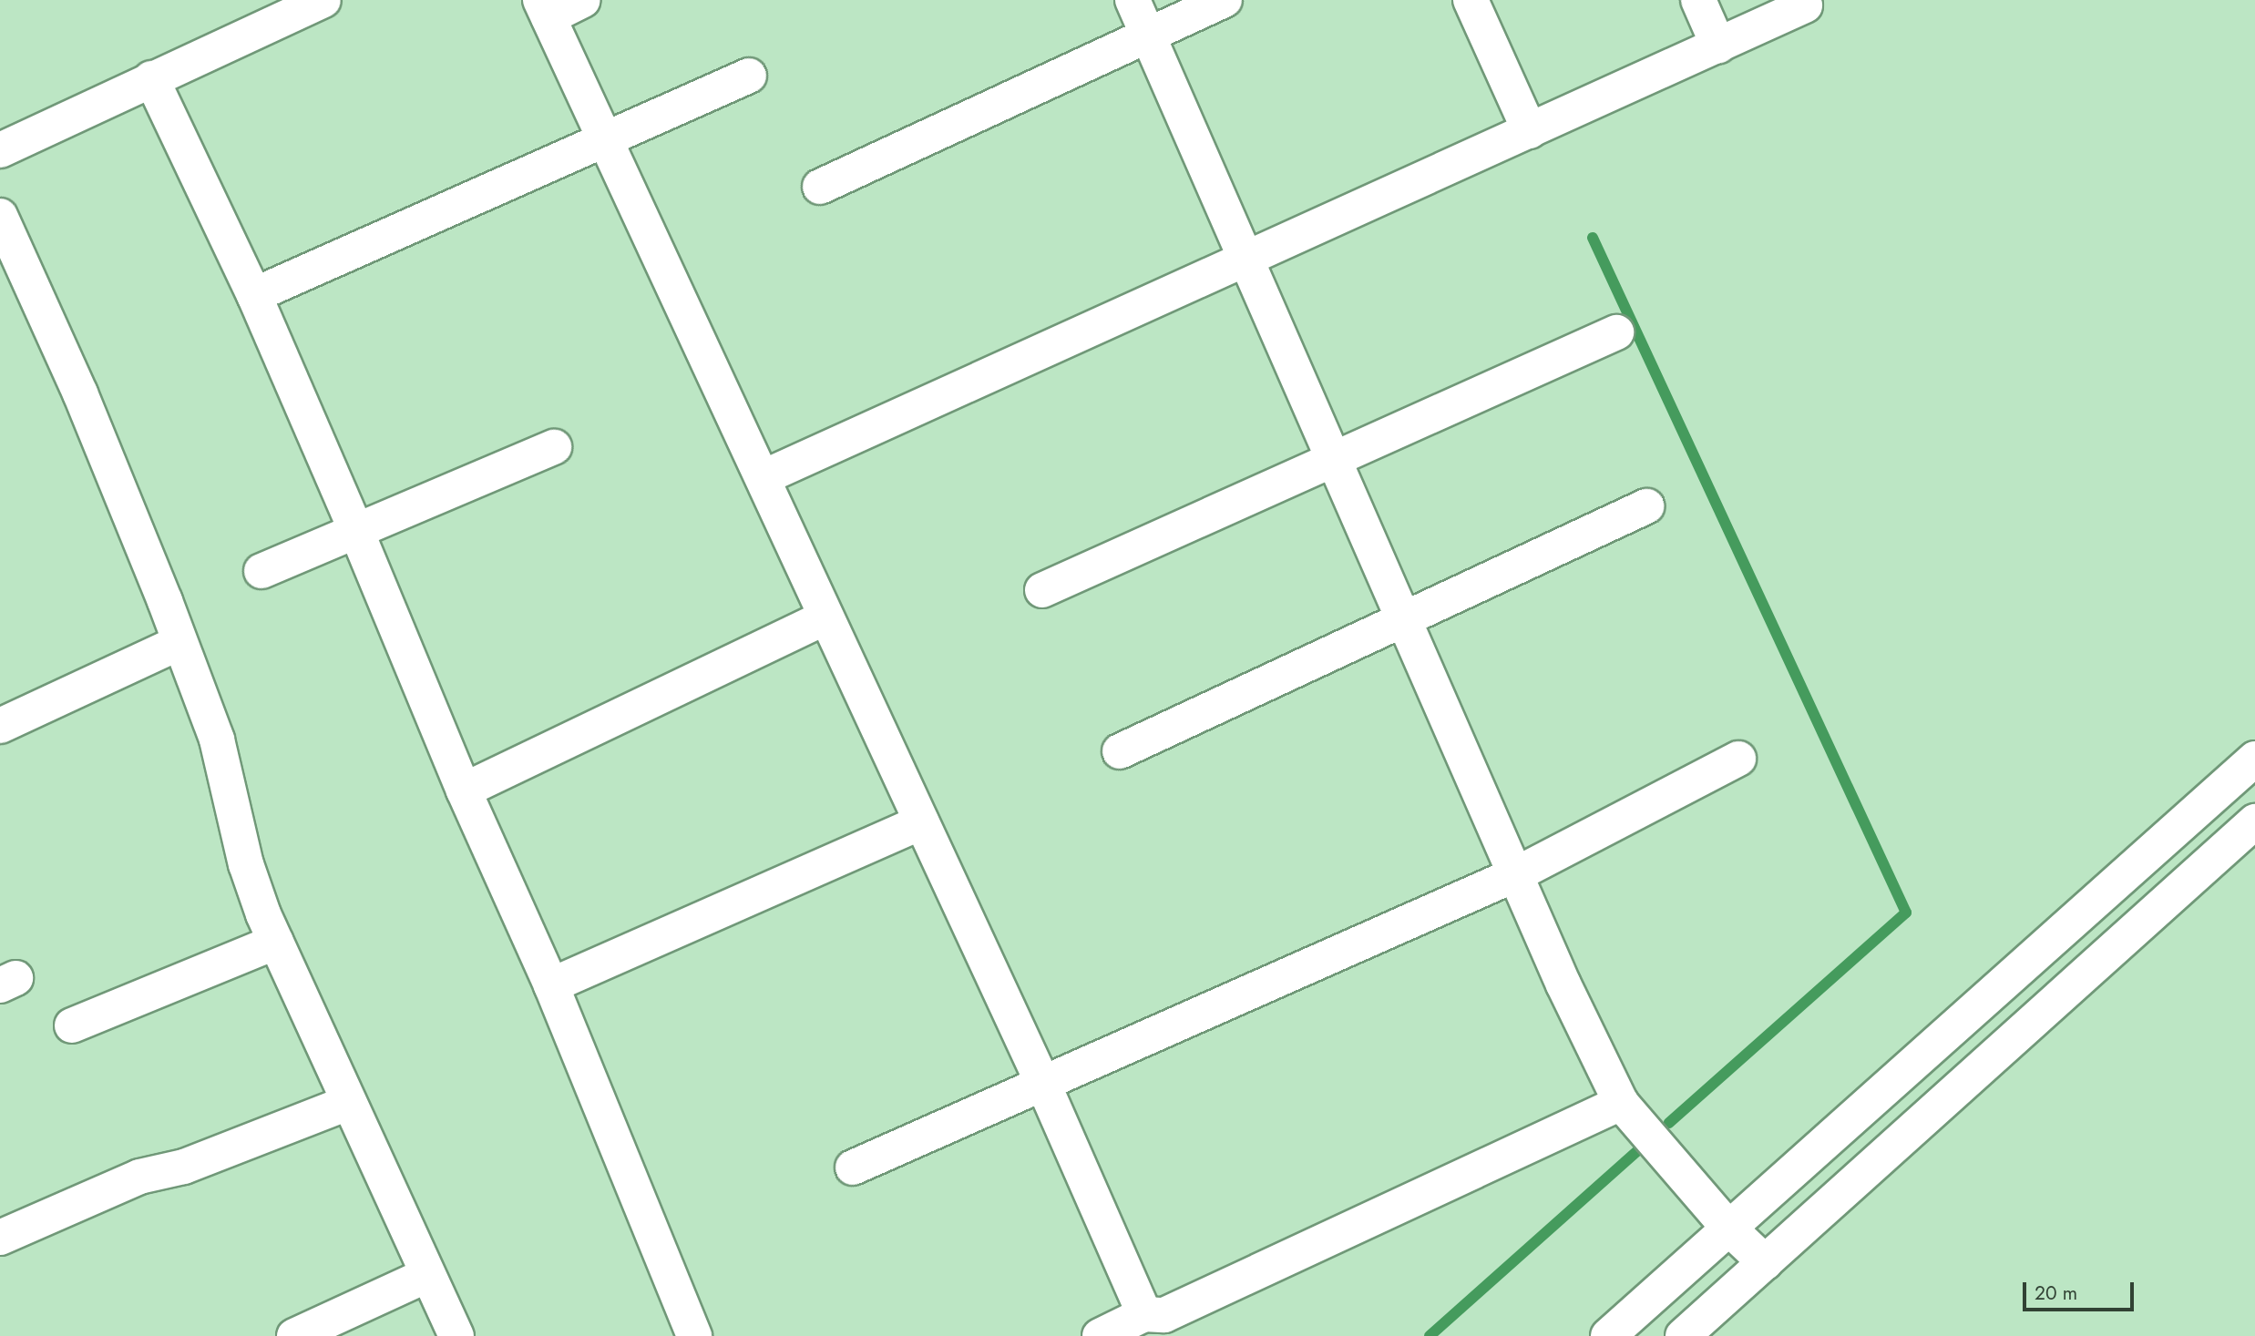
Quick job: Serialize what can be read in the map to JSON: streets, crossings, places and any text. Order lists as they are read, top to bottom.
{
  "scale_bar": "20 m"
}
